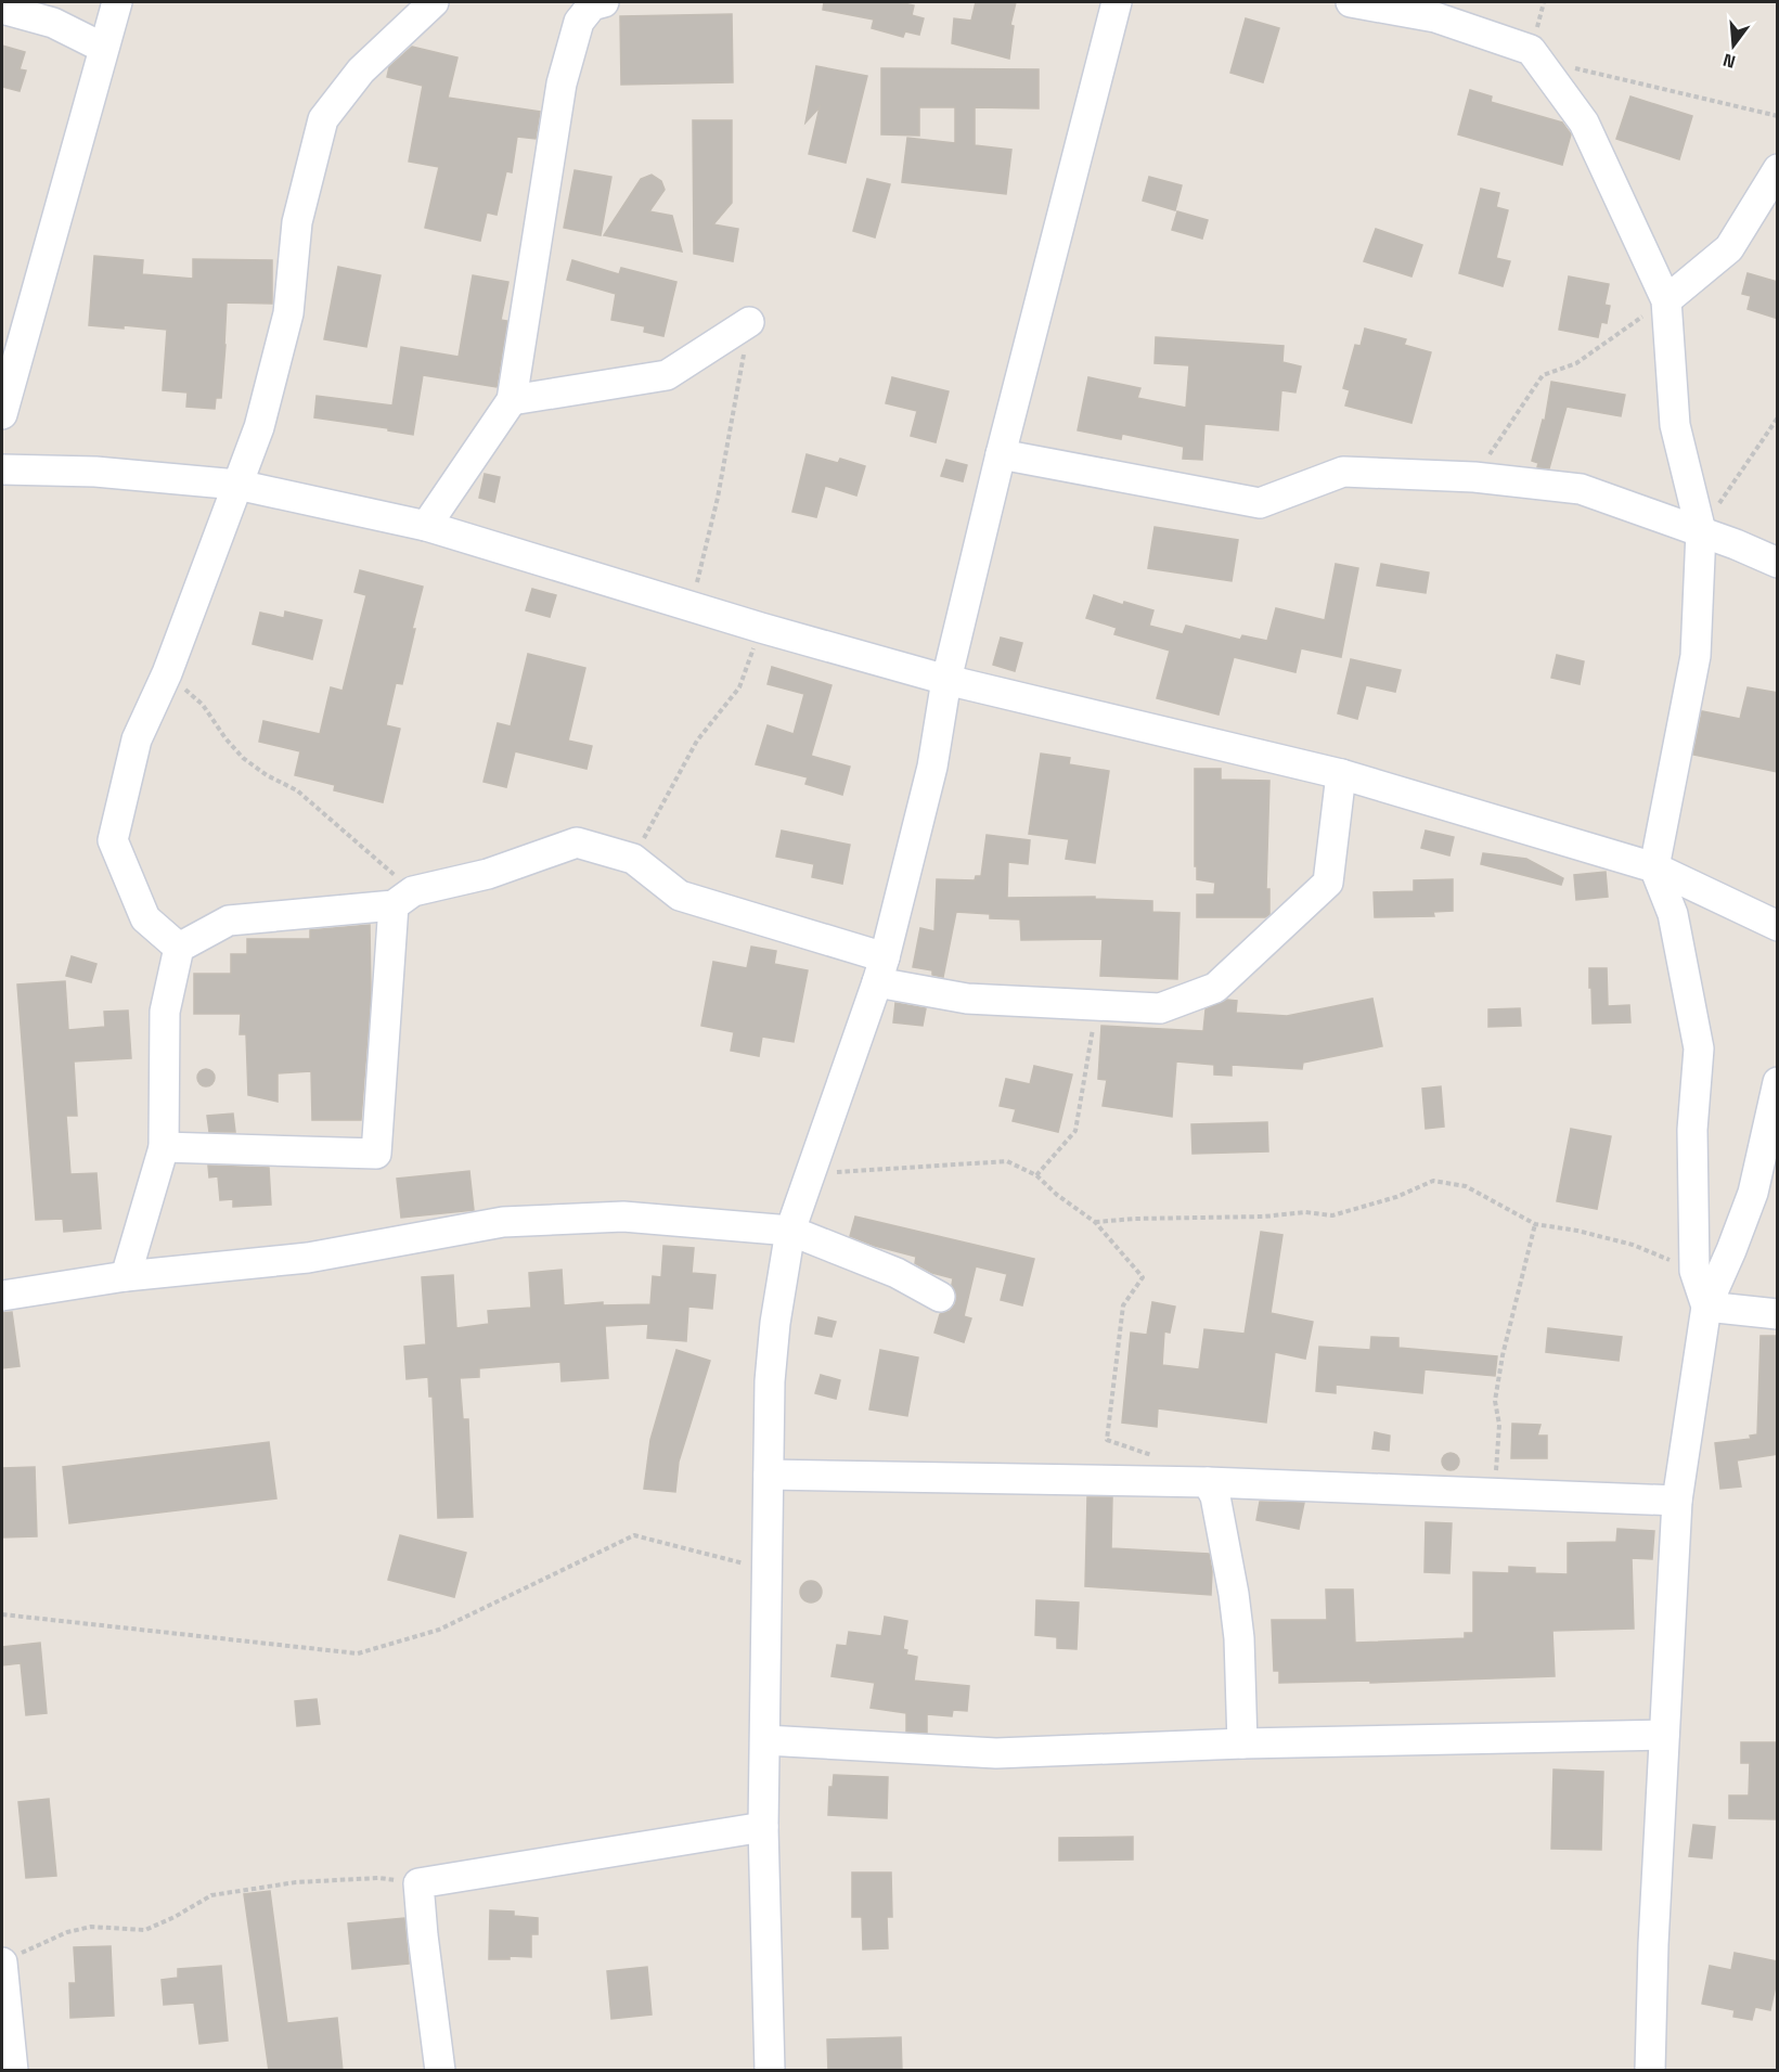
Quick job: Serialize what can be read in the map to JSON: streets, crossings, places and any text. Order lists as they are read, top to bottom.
{
  "north": "bottom"
}
